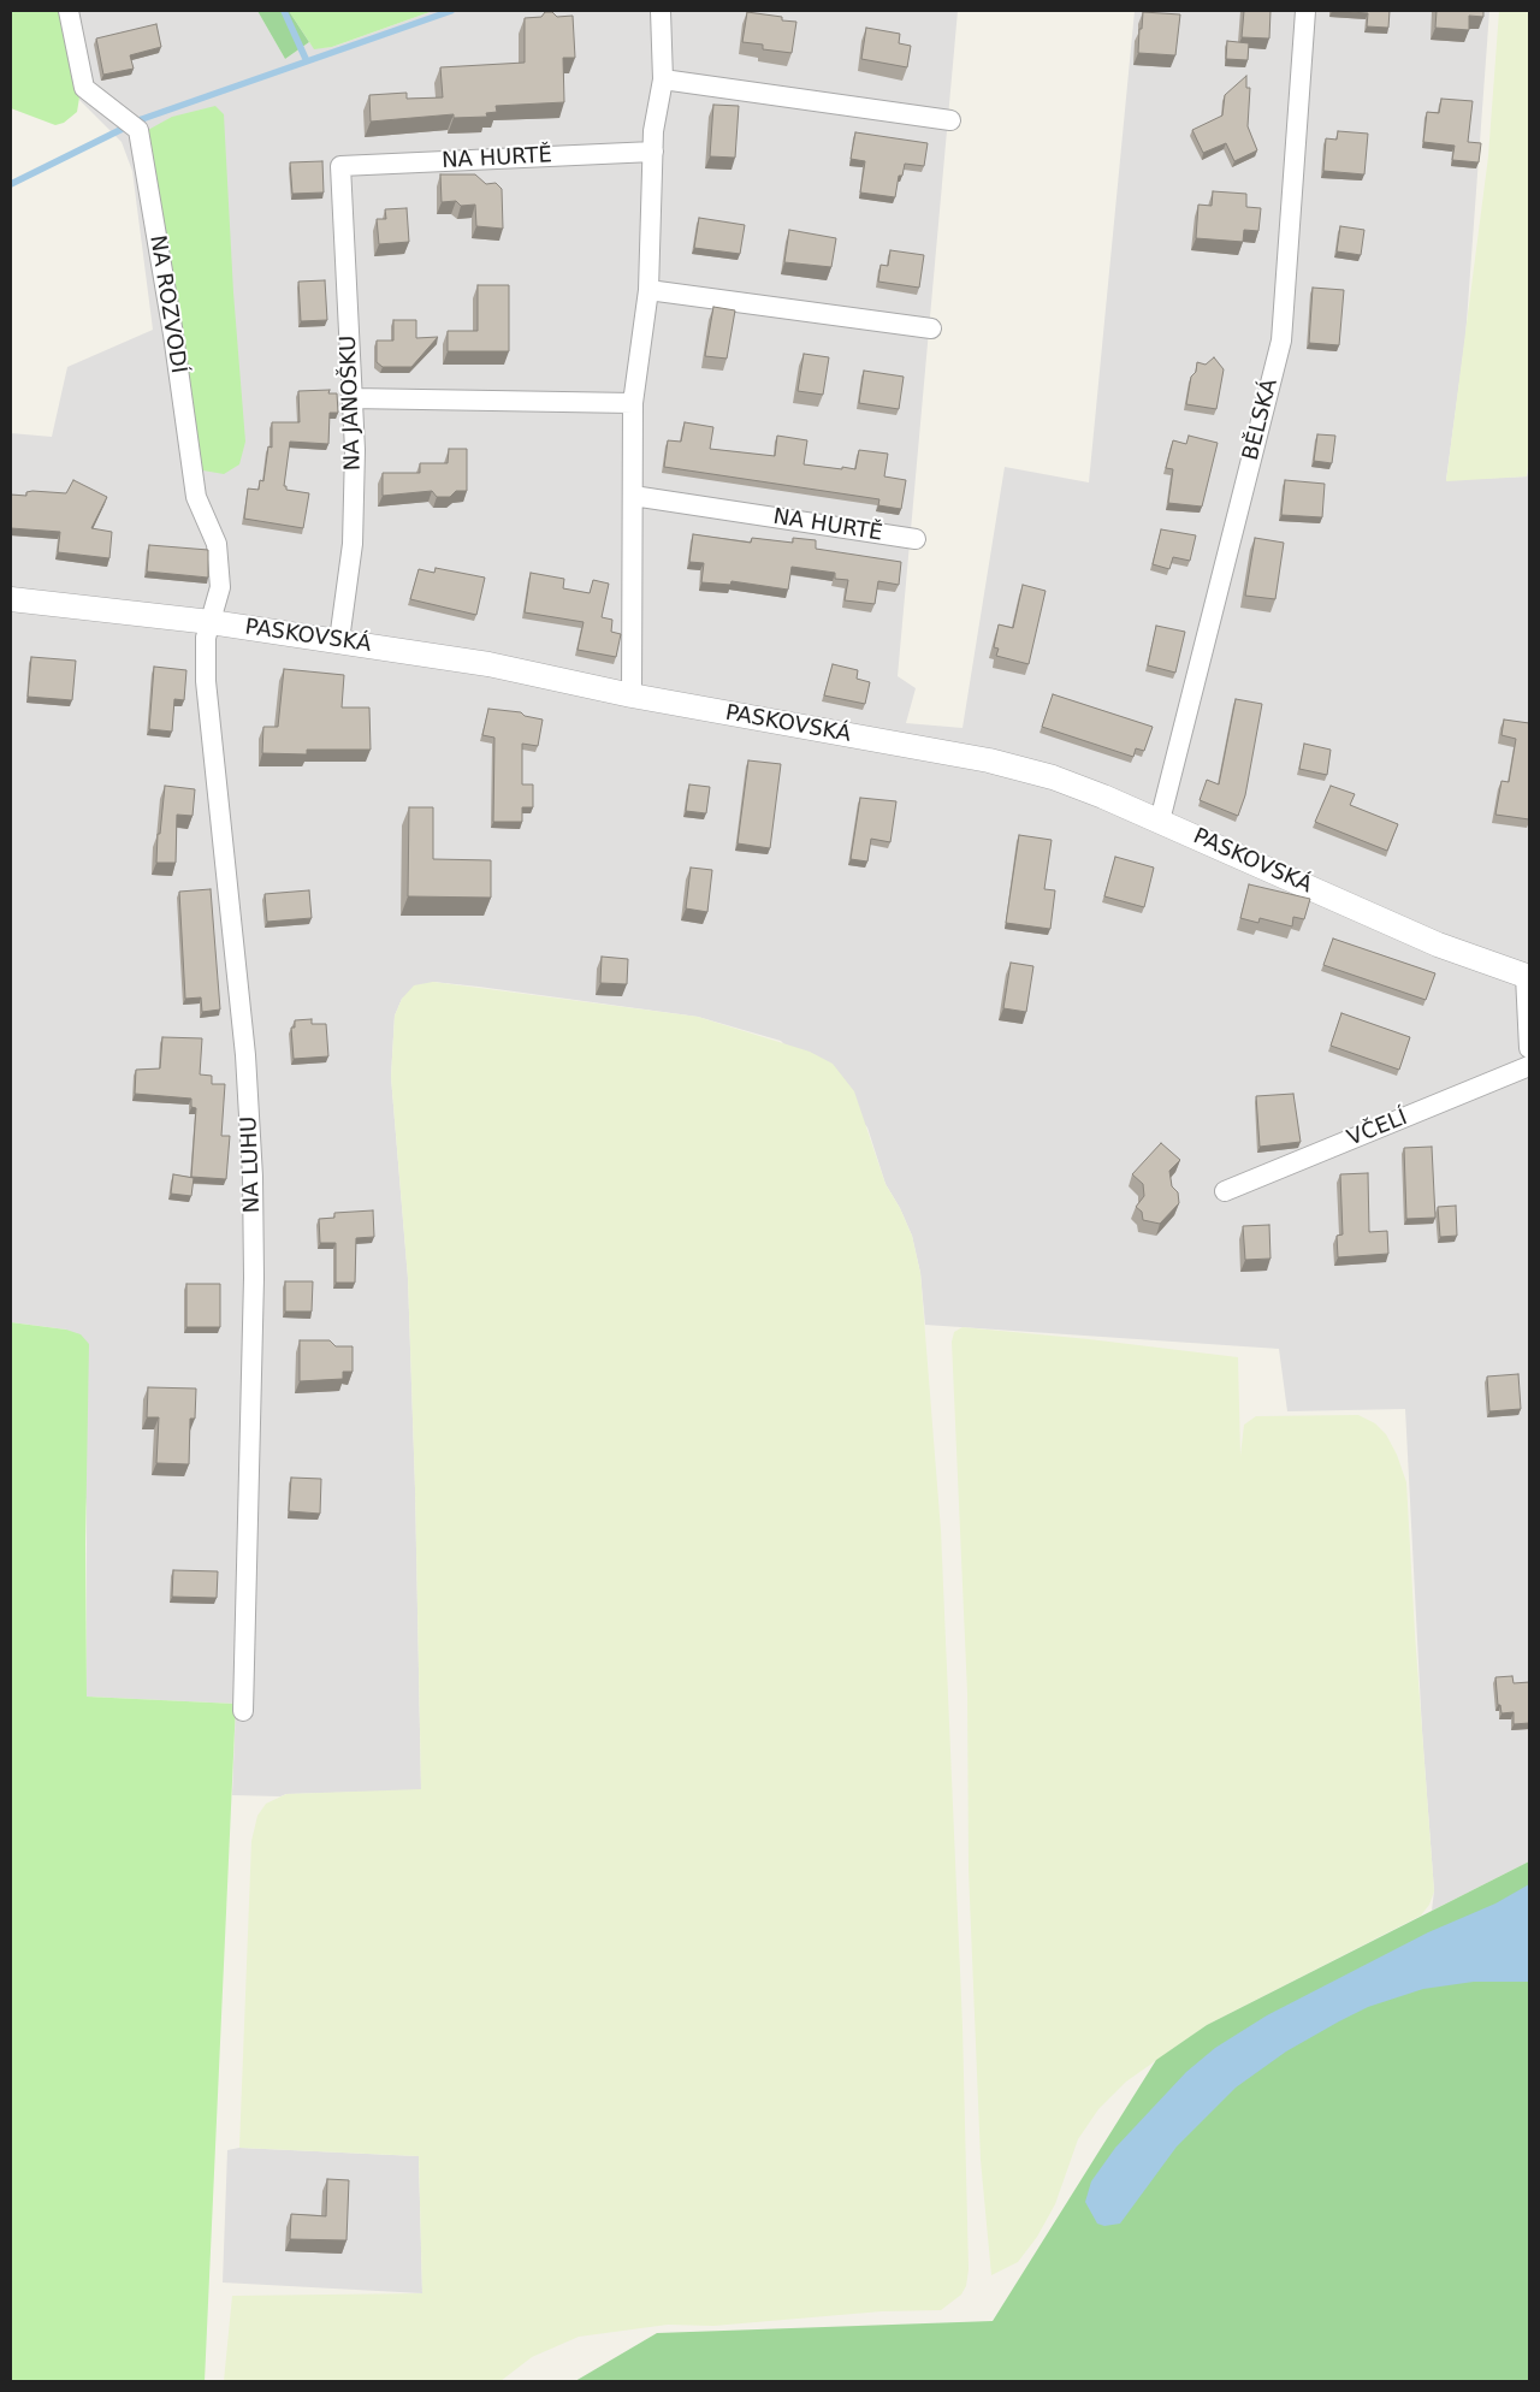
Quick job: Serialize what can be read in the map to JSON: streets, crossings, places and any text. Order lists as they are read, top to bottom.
{
  "streets": {
    "street": [
      "NA HURTĚ",
      "NA ROZVODÍ",
      "NA JANOŠKU",
      "BĚLSKÁ",
      "PASKOVSKÁ",
      "VČELÍ",
      "NA LUHU"
    ]
  },
  "crossings": [
    ["NA HURTĚ", "NA JANOŠKU"],
    ["NA ROZVODÍ", "PASKOVSKÁ"],
    ["NA ROZVODÍ", "NA LUHU"],
    ["NA JANOŠKU", "PASKOVSKÁ"],
    ["BĚLSKÁ", "PASKOVSKÁ"],
    ["PASKOVSKÁ", "NA LUHU"]
  ]
}
